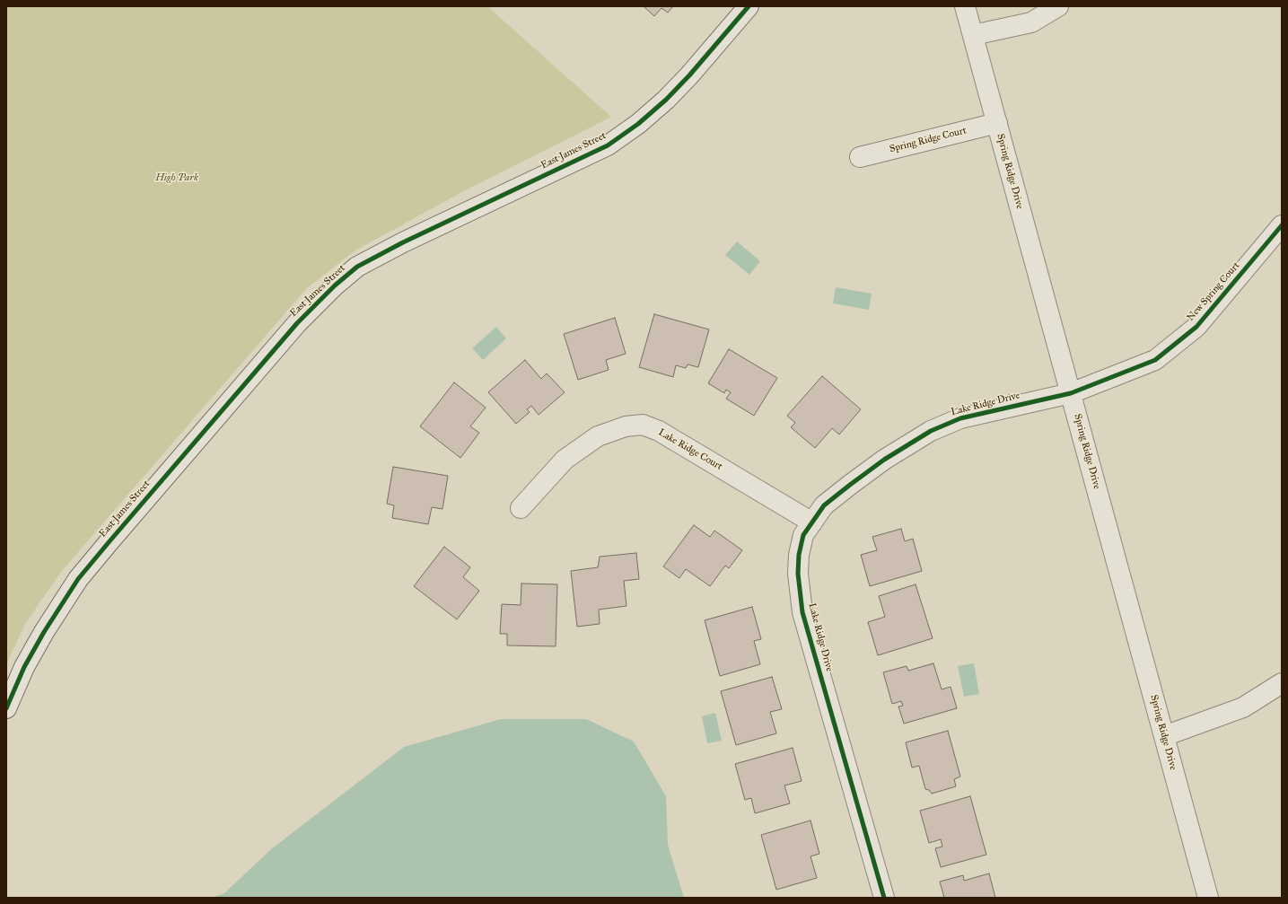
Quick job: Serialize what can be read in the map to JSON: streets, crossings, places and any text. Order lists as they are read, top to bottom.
{
  "streets": {
    "street": [
      "Spring Ridge Court",
      "East James Street",
      "Spring Ridge Drive",
      "New Spring Court",
      "Lake Ridge Drive",
      "Lake Ridge Court"
    ]
  },
  "crossings": [
    ["Spring Ridge Court", "Spring Ridge Drive"],
    ["Spring Ridge Drive", "New Spring Court"],
    ["Spring Ridge Drive", "Lake Ridge Drive"],
    ["New Spring Court", "Lake Ridge Drive"],
    ["Lake Ridge Drive", "Lake Ridge Court"]
  ],
  "parks": ["High Park"]
}
